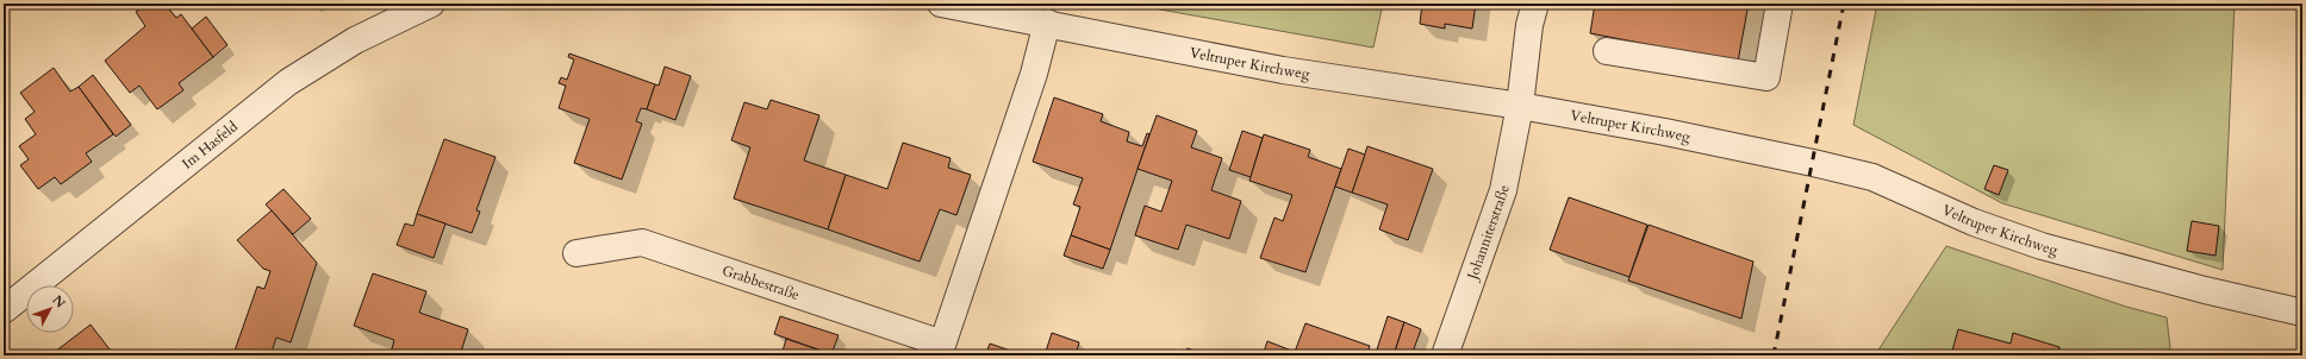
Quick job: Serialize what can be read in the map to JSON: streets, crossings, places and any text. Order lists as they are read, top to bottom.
{
  "streets": {
    "street": [
      "Veltruper Kirchweg",
      "Im Hasfeld",
      "Johanniterstraße",
      "Grabbestraße"
    ]
  },
  "crossings": [
    ["Veltruper Kirchweg", "Johanniterstraße"],
    ["Veltruper Kirchweg", "Grabbestraße"]
  ],
  "north": "top right"
}
